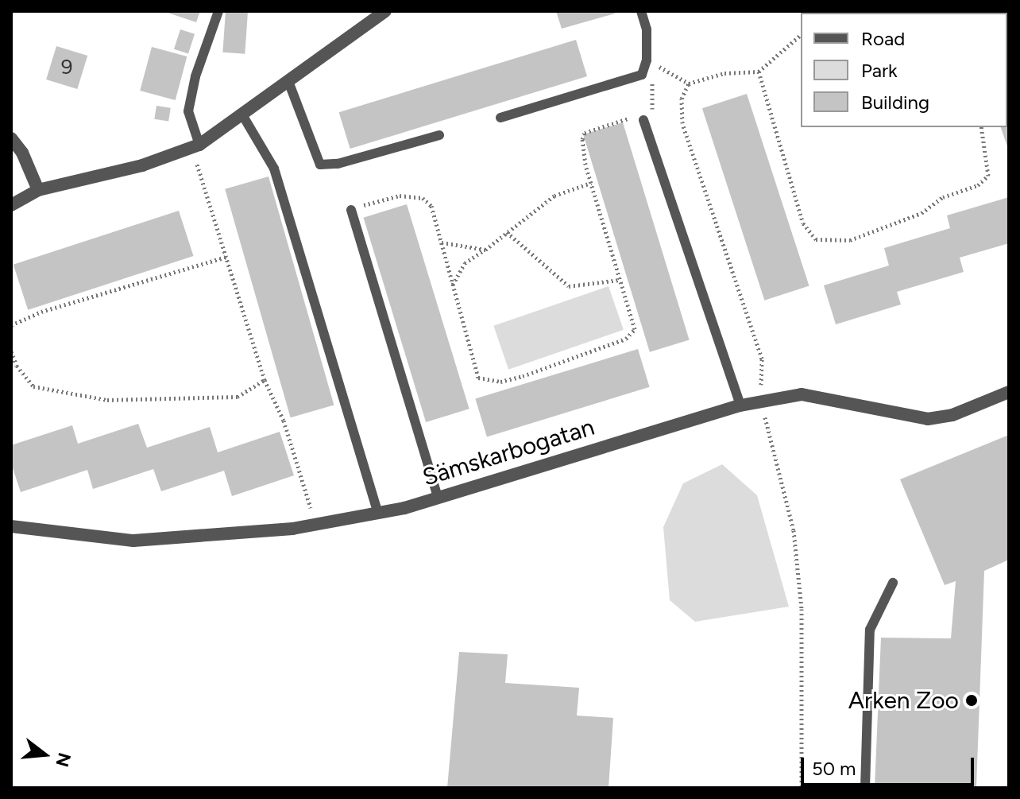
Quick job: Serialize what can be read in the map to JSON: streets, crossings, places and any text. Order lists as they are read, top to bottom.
{
  "streets": {
    "street": ["Sämskarbogatan"]
  },
  "places": ["Arken Zoo"],
  "house_numbers": ["9"],
  "legend": ["Road", "Park", "Building"],
  "scale_bar": "50 m",
  "north": "right"
}
